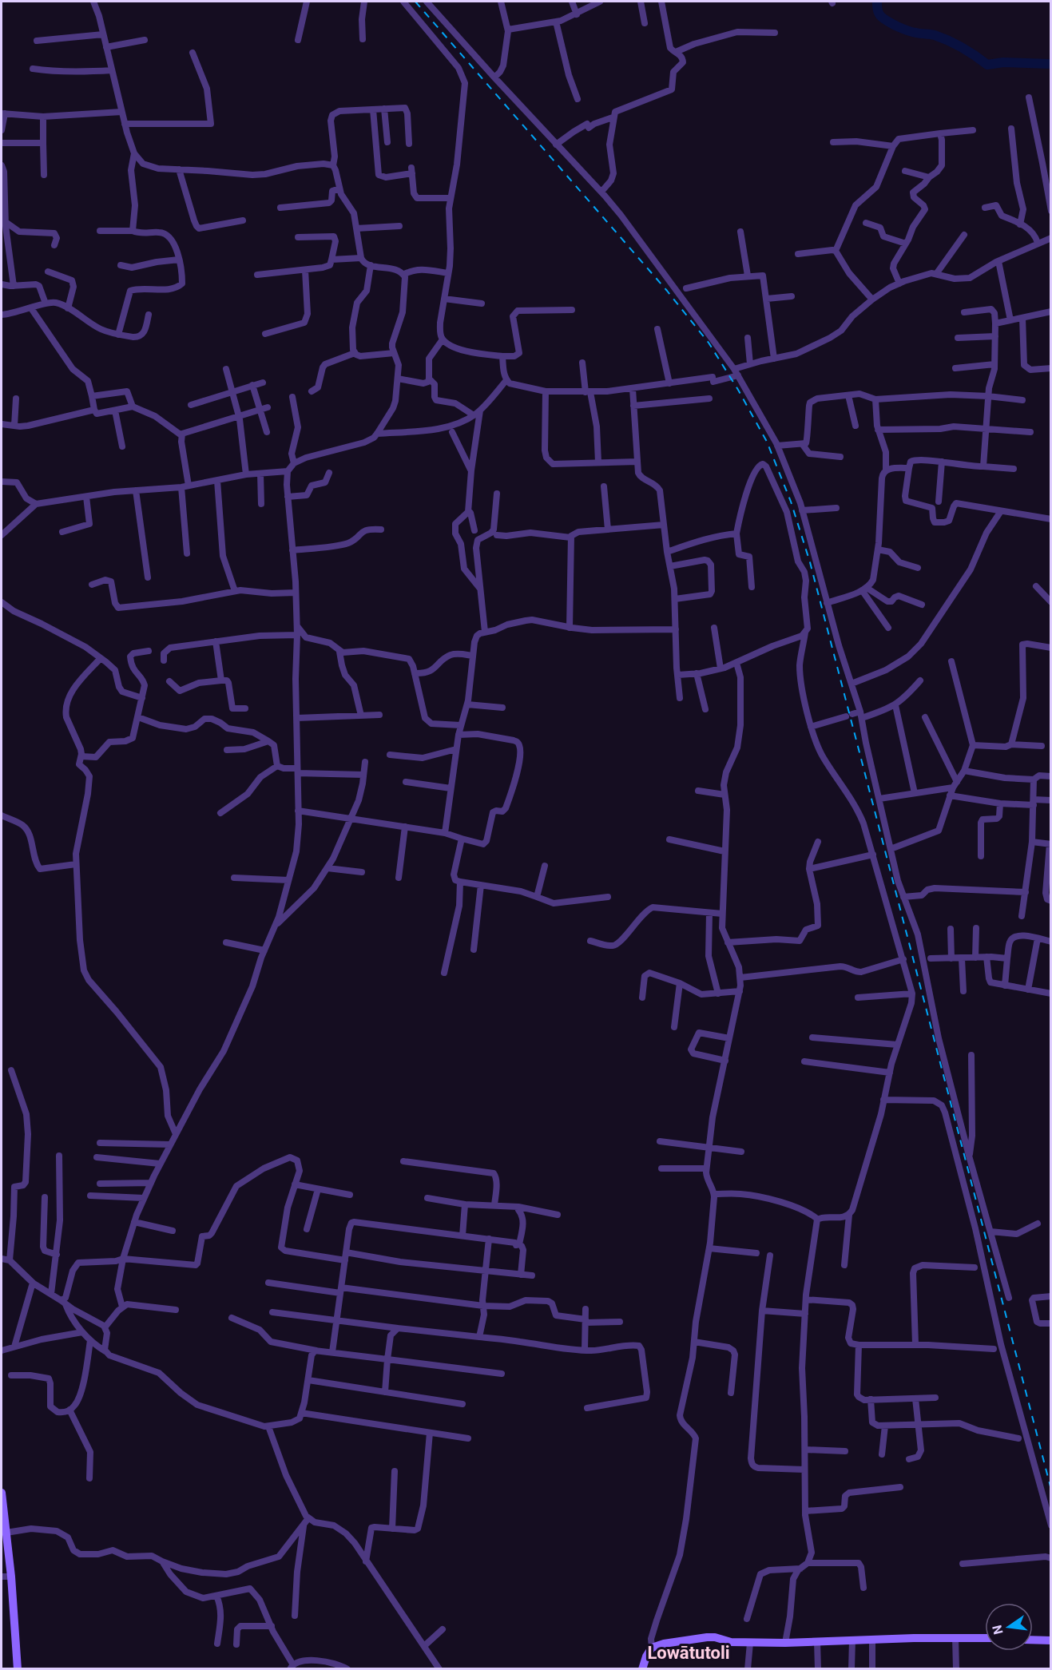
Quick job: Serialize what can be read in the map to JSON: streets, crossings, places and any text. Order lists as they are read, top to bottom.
{
  "districts": ["Lowātutoli"],
  "north": "left"
}
